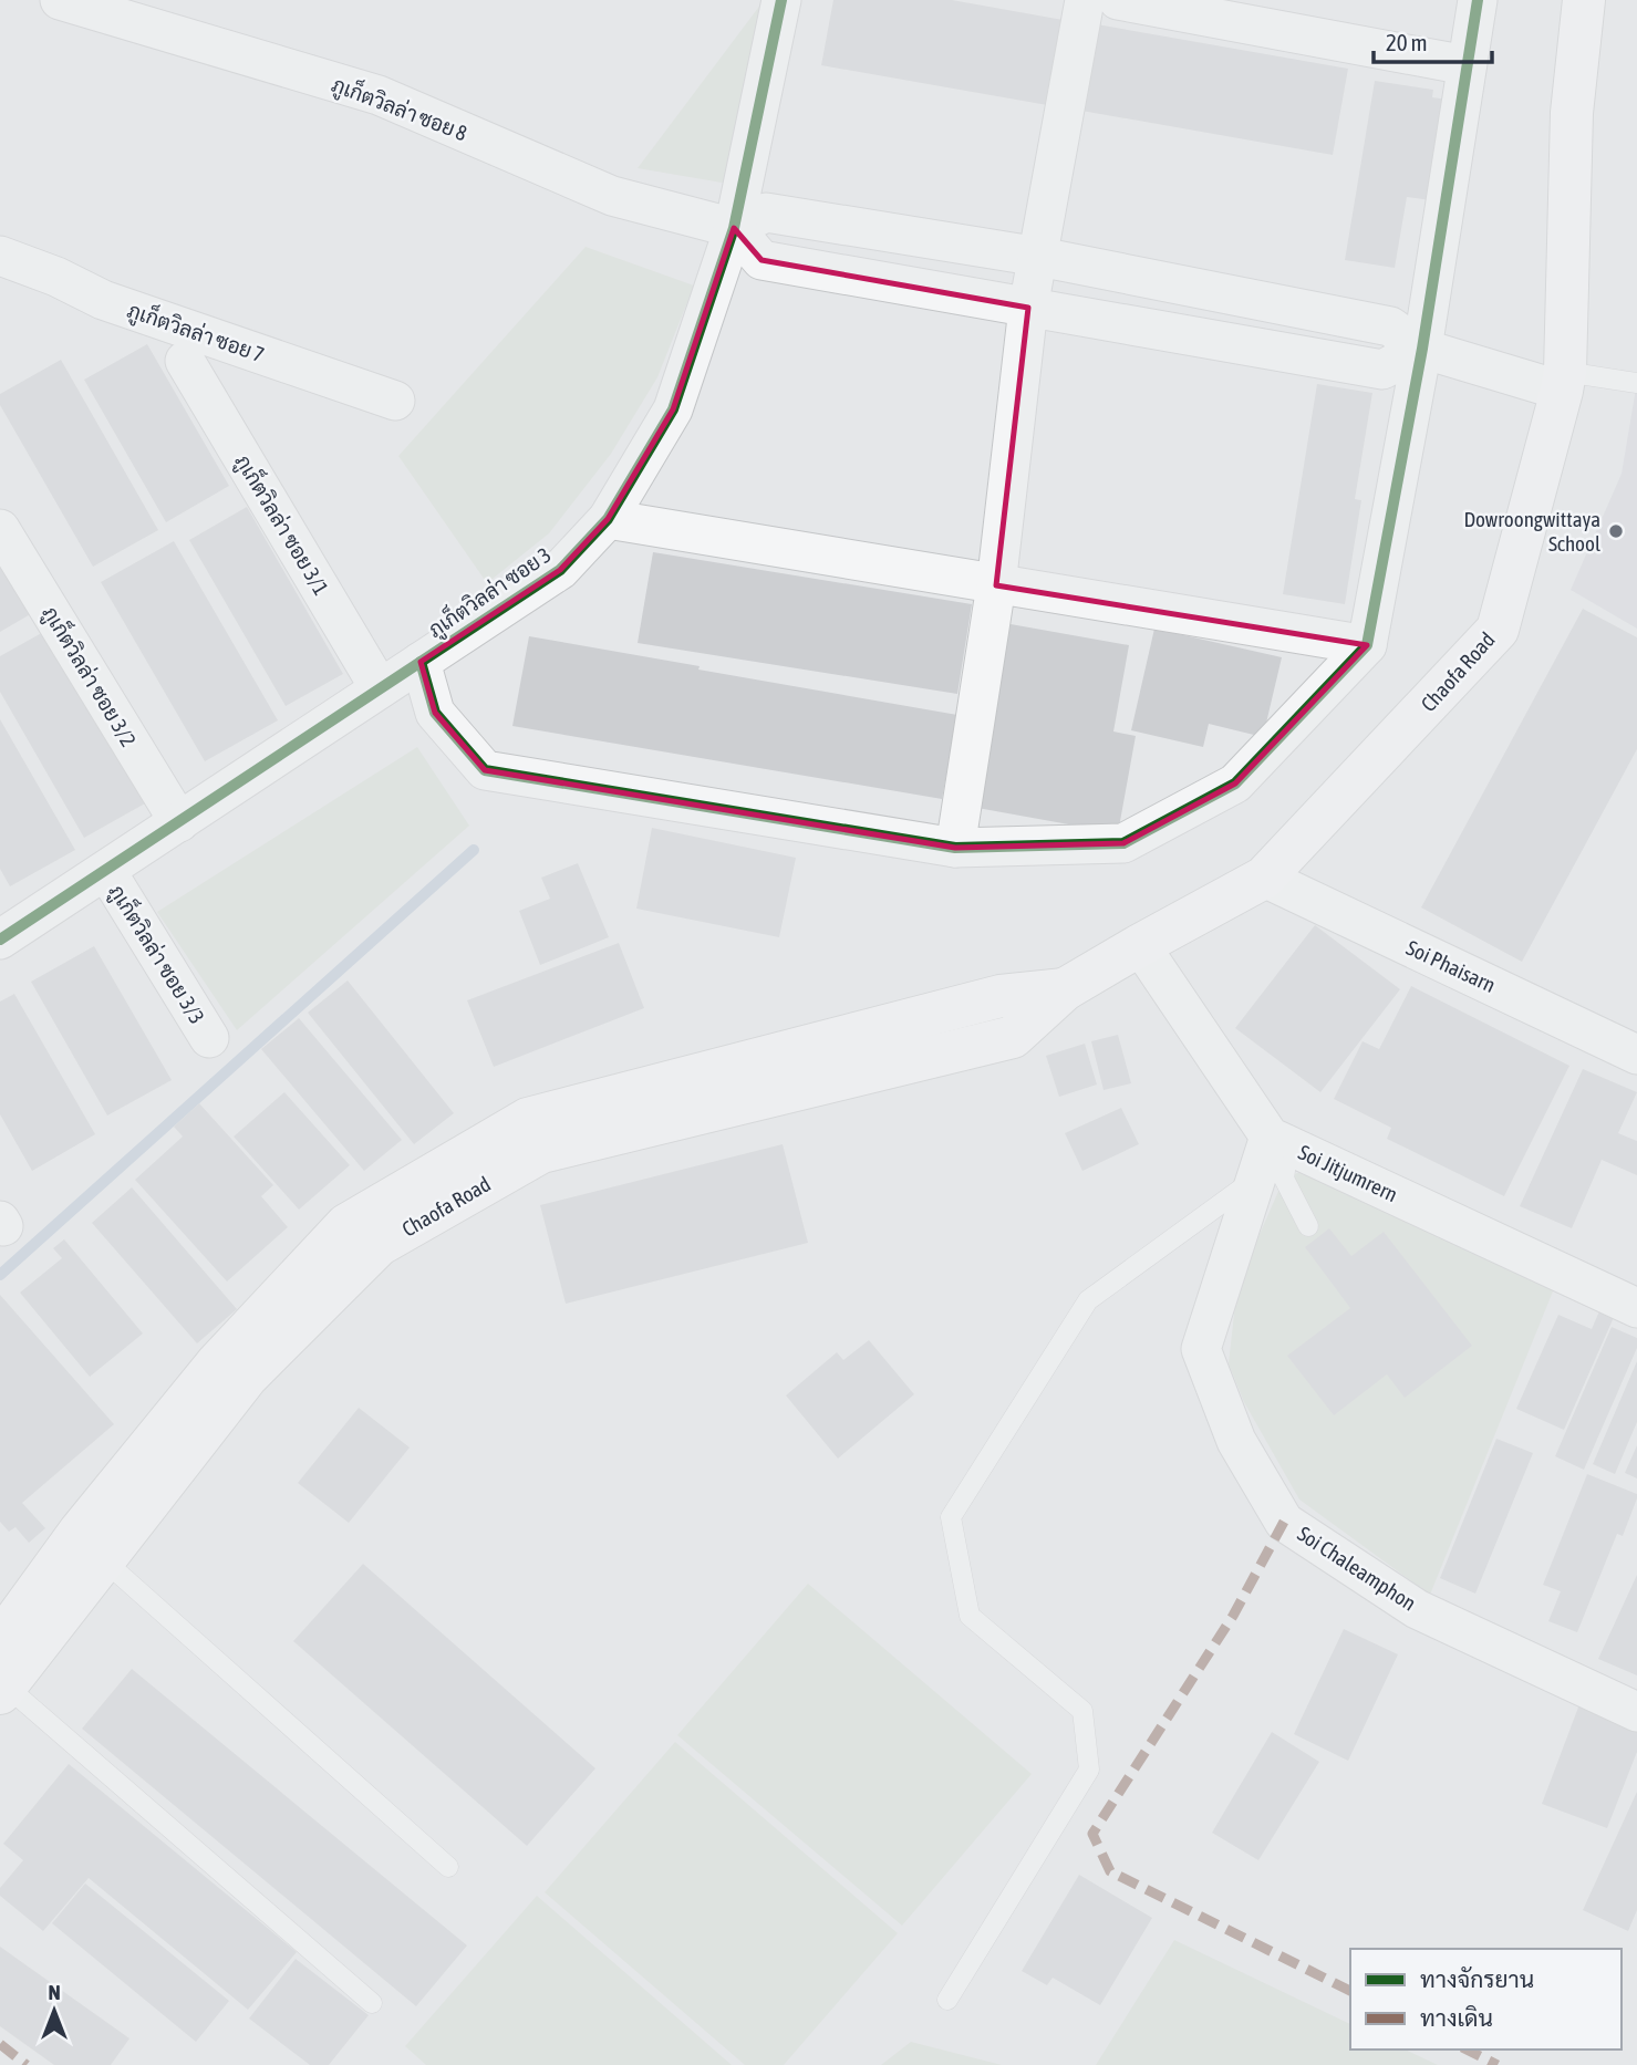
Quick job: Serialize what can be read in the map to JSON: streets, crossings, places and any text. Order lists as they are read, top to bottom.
{
  "streets": {
    "main road": ["Chaofa Road"],
    "street": [
      "ภูเก็ตวิลล่า ซอย 8",
      "ภูเก็ตวิลล่า ซอย 7",
      "ภูเก็ตวิลล่า ซอย 3/1",
      "ภูเก็ตวิลล่า ซอย 3",
      "ภูเก็ตวิลล่า ซอย 3/2",
      "ภูเก็ตวิลล่า ซอย 3/3",
      "Soi Phaisarn",
      "Soi Jitjumrern",
      "Soi Chaleamphon"
    ]
  },
  "crossings": [
    ["ภูเก็ตวิลล่า ซอย 8", "ภูเก็ตวิลล่า ซอย 3"],
    ["ภูเก็ตวิลล่า ซอย 3/1", "ภูเก็ตวิลล่า ซอย 3"],
    ["ภูเก็ตวิลล่า ซอย 3", "ภูเก็ตวิลล่า ซอย 3/2"],
    ["ภูเก็ตวิลล่า ซอย 3", "ภูเก็ตวิลล่า ซอย 3/3"],
    ["Chaofa Road", "Soi Phaisarn"],
    ["Soi Jitjumrern", "Soi Chaleamphon"]
  ],
  "places": ["Dowroongwittaya School"],
  "legend": ["ทางจักรยาน", "ทางเดิน"],
  "scale_bar": "20 m",
  "north": "top"
}
